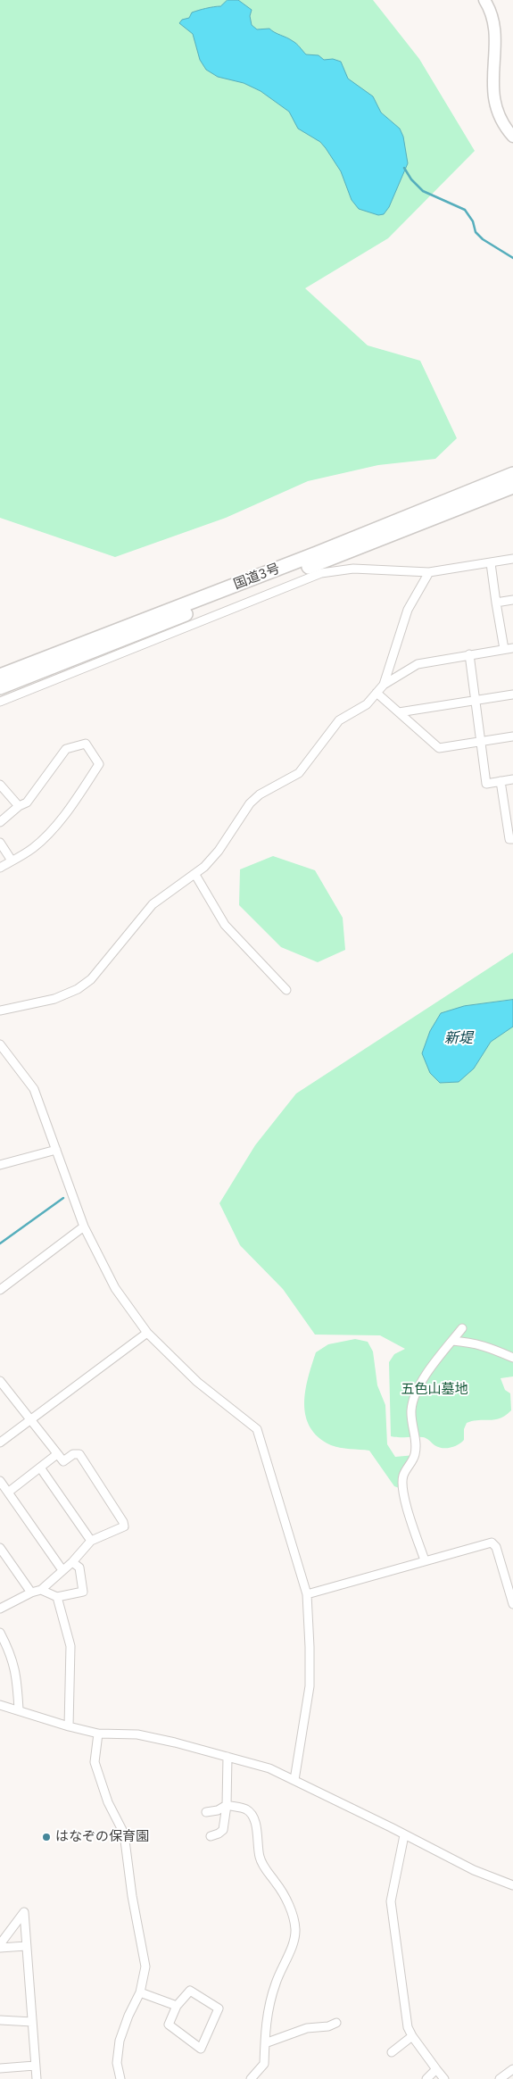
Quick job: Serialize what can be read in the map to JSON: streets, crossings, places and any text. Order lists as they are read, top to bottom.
{
  "streets": {
    "highway": ["国道3号"]
  },
  "water": ["新堤"],
  "parks": ["五色山墓地"],
  "places": ["はなぞの保育園"]
}
